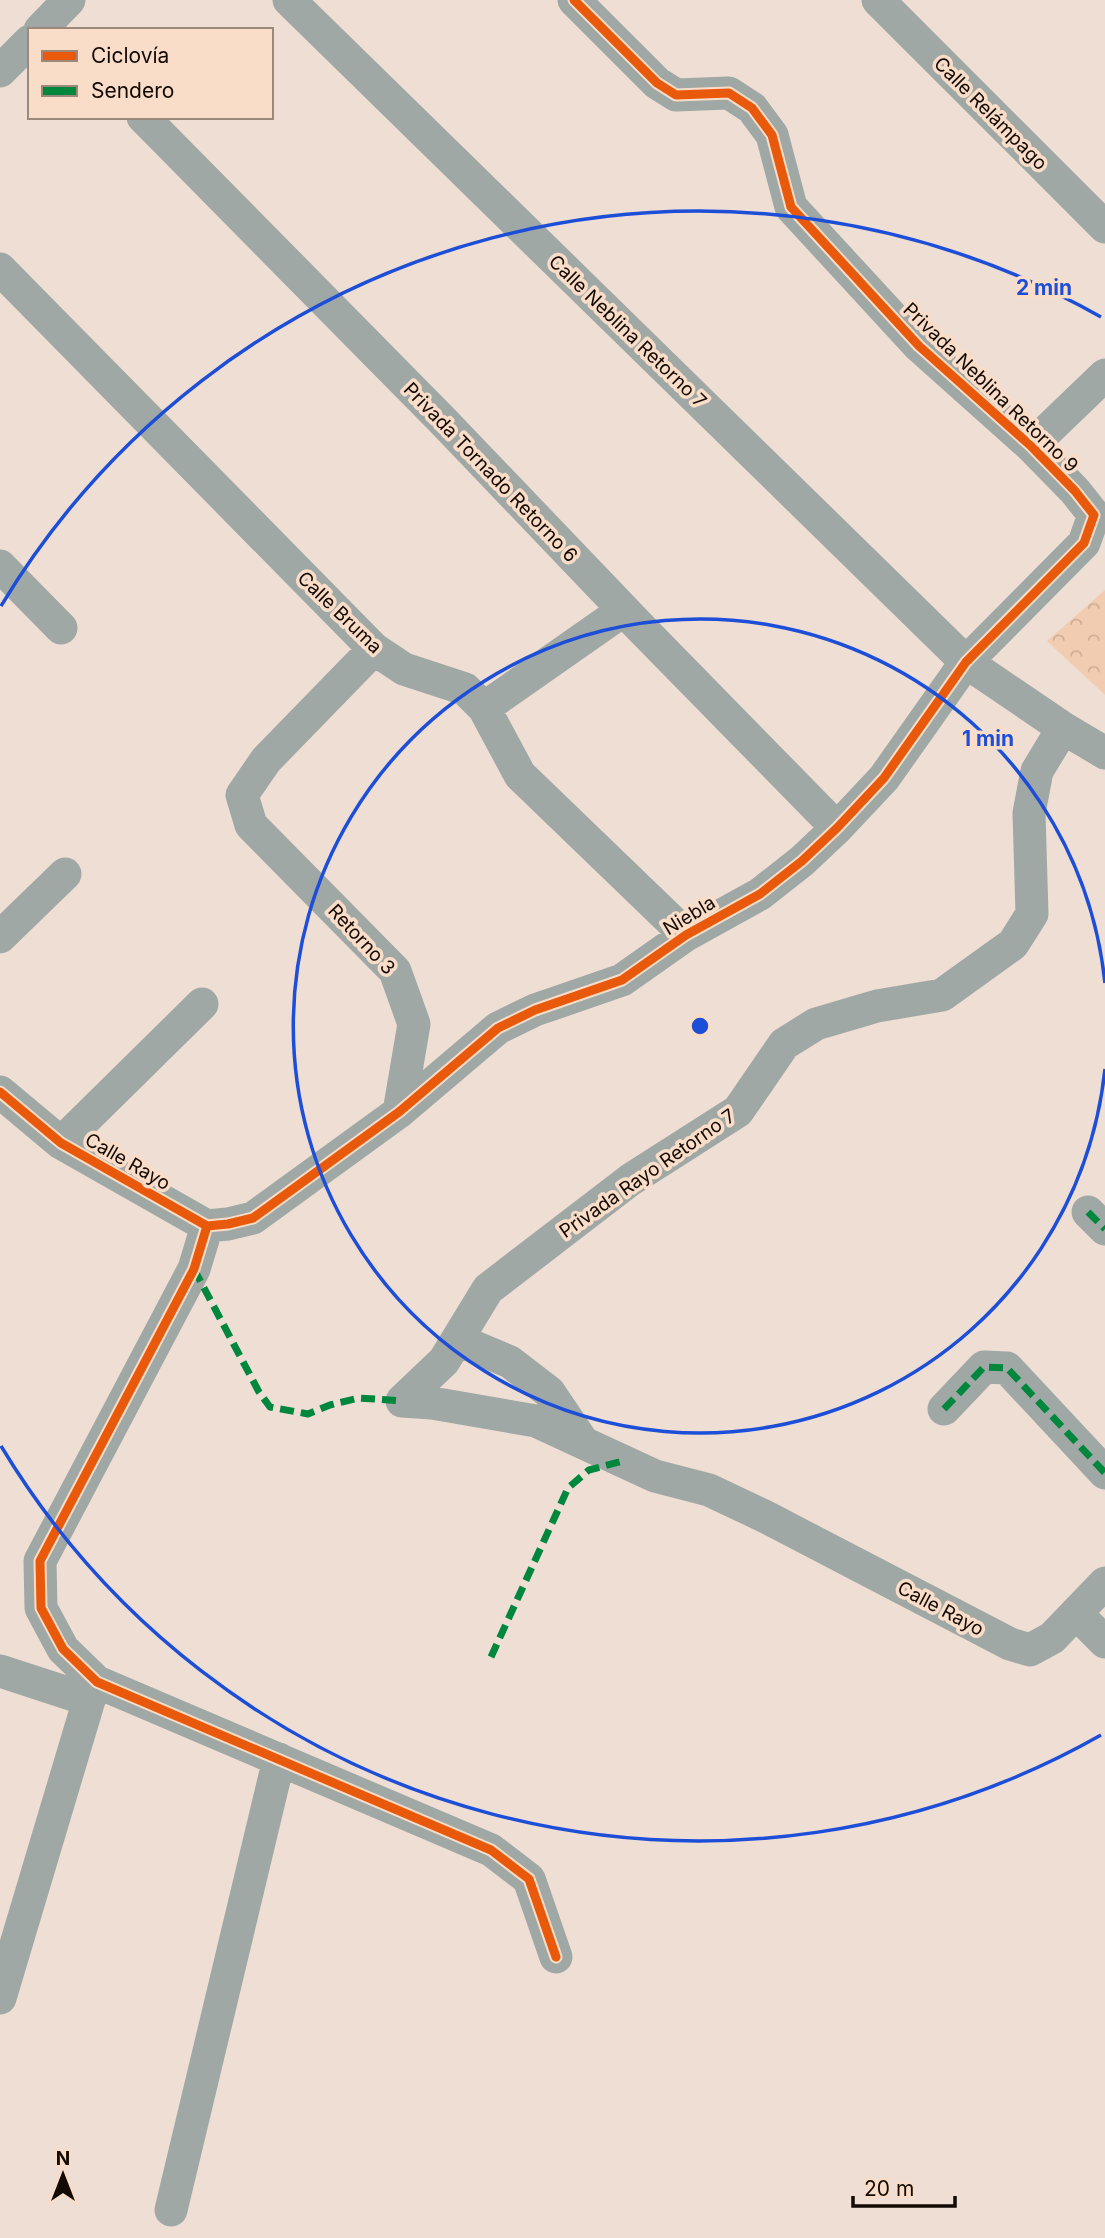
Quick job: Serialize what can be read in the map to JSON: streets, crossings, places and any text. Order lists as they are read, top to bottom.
{
  "streets": {
    "street": [
      "Calle Relámpago",
      "Calle Neblina Retorno 7",
      "Privada Neblina Retorno 9",
      "Privada Tornado Retorno 6",
      "Calle Bruma",
      "Niebla",
      "Retorno 3",
      "Calle Rayo",
      "Privada Rayo Retorno 7"
    ]
  },
  "crossings": [
    ["Calle Neblina Retorno 7", "Niebla"],
    ["Calle Neblina Retorno 7", "Privada Rayo Retorno 7"],
    ["Privada Neblina Retorno 9", "Niebla"],
    ["Privada Tornado Retorno 6", "Niebla"],
    ["Calle Bruma", "Niebla"],
    ["Calle Bruma", "Retorno 3"],
    ["Niebla", "Retorno 3"],
    ["Niebla", "Calle Rayo"],
    ["Calle Rayo", "Privada Rayo Retorno 7"]
  ],
  "legend": ["Ciclovía", "Sendero"],
  "scale_bar": "20 m",
  "north": "top",
  "rings": ["2 min", "1 min"]
}
